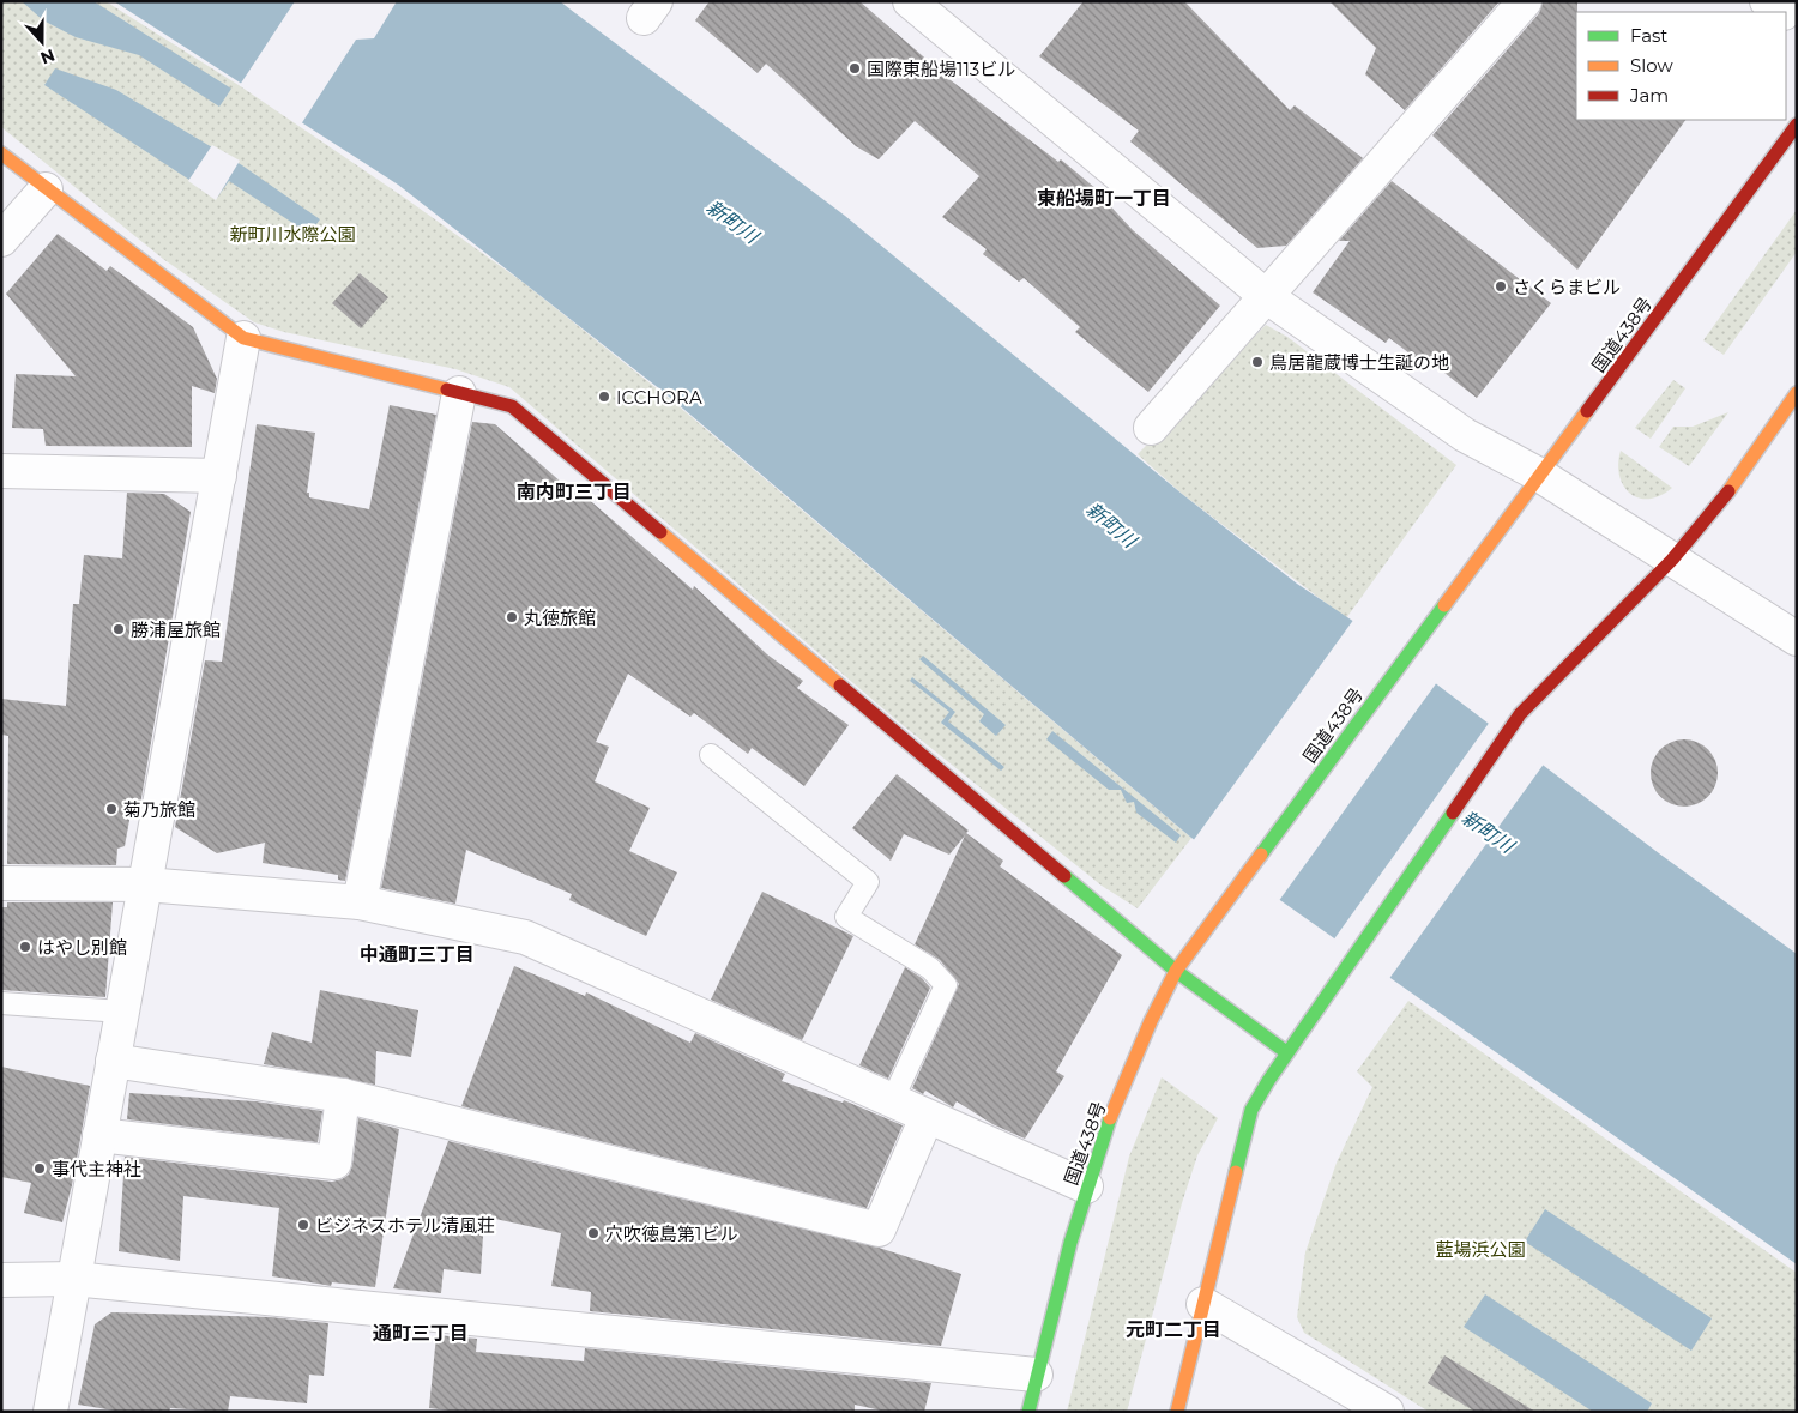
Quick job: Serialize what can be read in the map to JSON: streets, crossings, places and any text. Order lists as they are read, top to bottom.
{
  "streets": {
    "main road": ["国道438号"]
  },
  "districts": [
    "東船場町一丁目",
    "南内町三丁目",
    "中通町三丁目",
    "元町二丁目",
    "通町三丁目"
  ],
  "water": ["新町川"],
  "parks": ["新町川水際公園", "藍場浜公園"],
  "places": [
    "国際東船場113ビル",
    "さくらまビル",
    "鳥居龍蔵博士生誕の地",
    "ICCHORA",
    "丸徳旅館",
    "勝浦屋旅館",
    "菊乃旅館",
    "はやし別館",
    "事代主神社",
    "ビジネスホテル清風荘",
    "穴吹徳島第1ビル"
  ],
  "legend": ["Fast", "Slow", "Jam"],
  "north": "bottom"
}
